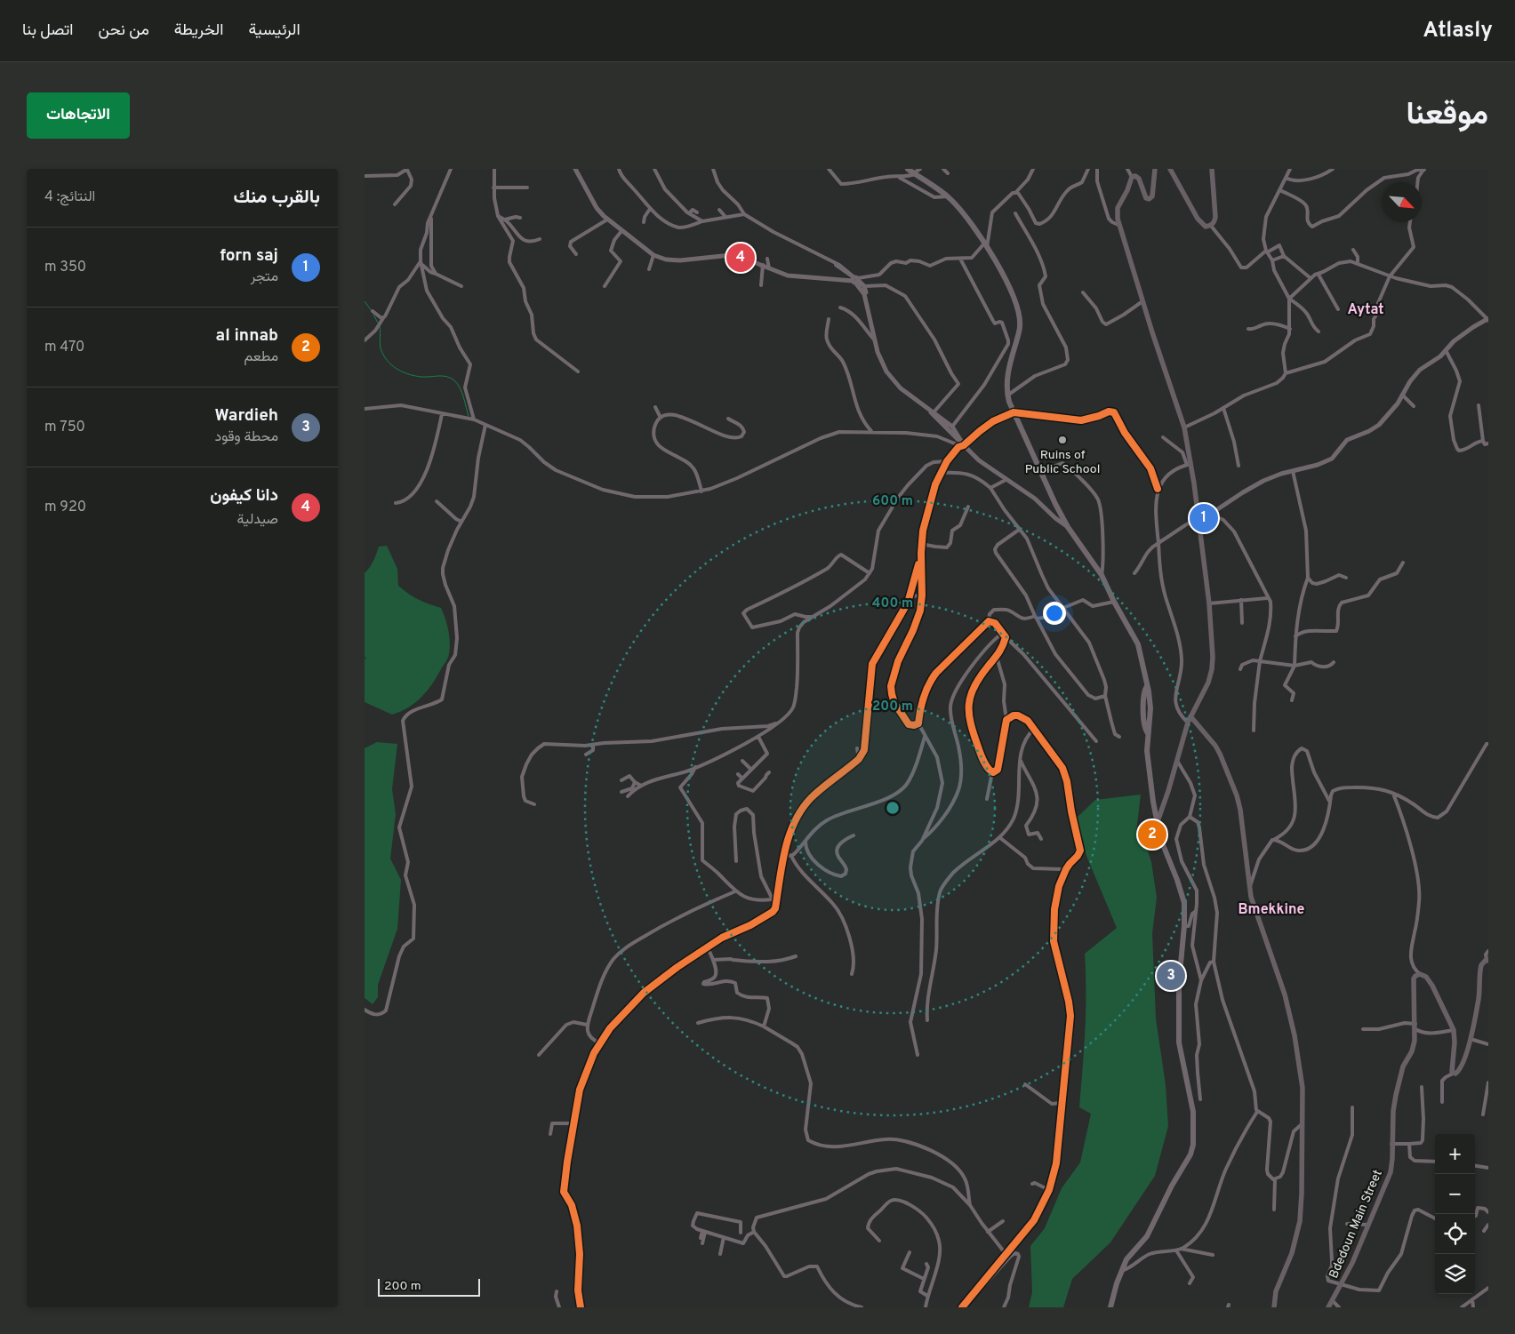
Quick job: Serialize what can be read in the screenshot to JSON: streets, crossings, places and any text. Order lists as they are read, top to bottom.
{
  "streets": {
    "main road": ["Bdedoun Main Street"]
  },
  "districts": ["Aytat", "Bmekkine"],
  "places": ["Ruins of Public School"],
  "scale_bar": "200 m",
  "north": "bottom right",
  "page": {
    "header": "Atlasly",
    "nav": [
      "الرئيسية",
      "الخريطة",
      "من نحن",
      "اتصل بنا"
    ],
    "title": "موقعنا",
    "buttons": "الاتجاهات",
    "heading": ["بالقرب منك", "النتائج: 4"],
    "list": [
      {
        "mark": "1",
        "name": "forn saj",
        "note": "متجر",
        "value": "350 m"
      },
      {
        "mark": "2",
        "name": "al innab",
        "note": "مطعم",
        "value": "470 m"
      },
      {
        "mark": "3",
        "name": "Wardieh",
        "note": "محطة وقود",
        "value": "750 m"
      },
      {
        "mark": "4",
        "name": "دانا كيفون",
        "note": "صيدلية",
        "value": "920 m"
      }
    ],
    "pins": [
      "4",
      "1",
      "2",
      "3"
    ],
    "map_buttons": ["+", "−"],
    "scale": "200 m"
  },
  "rings": ["600 m", "400 m", "200 m"]
}
